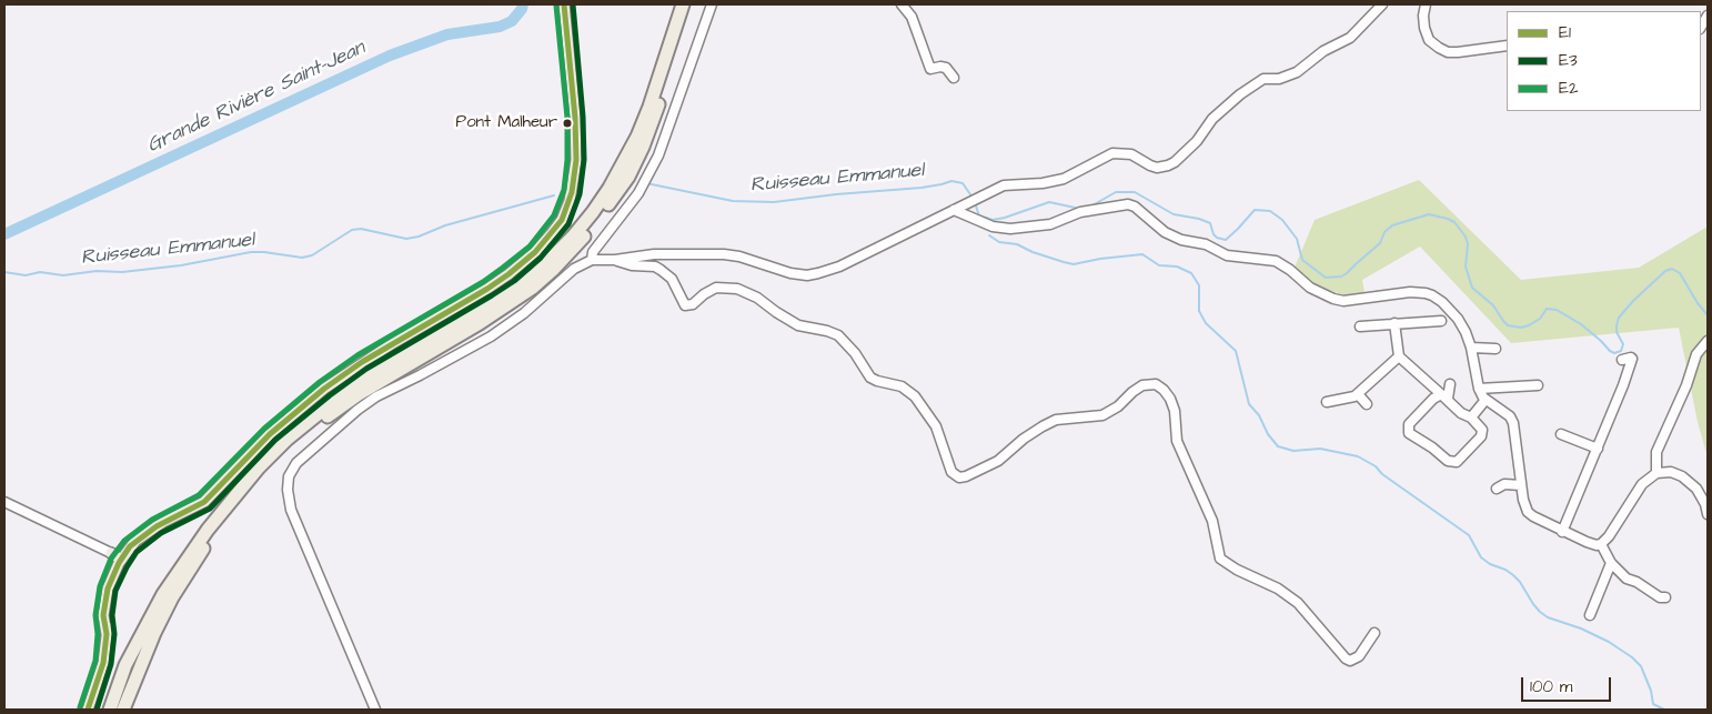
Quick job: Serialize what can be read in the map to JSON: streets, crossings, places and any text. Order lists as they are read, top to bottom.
{
  "water": ["Grande Rivière Saint-Jean", "Ruisseau Emmanuel"],
  "places": ["Pont Malheur"],
  "lines": ["transit line E1", "transit line E3", "transit line E2"],
  "legend": ["E1", "E3", "E2"],
  "scale_bar": "100 m"
}
